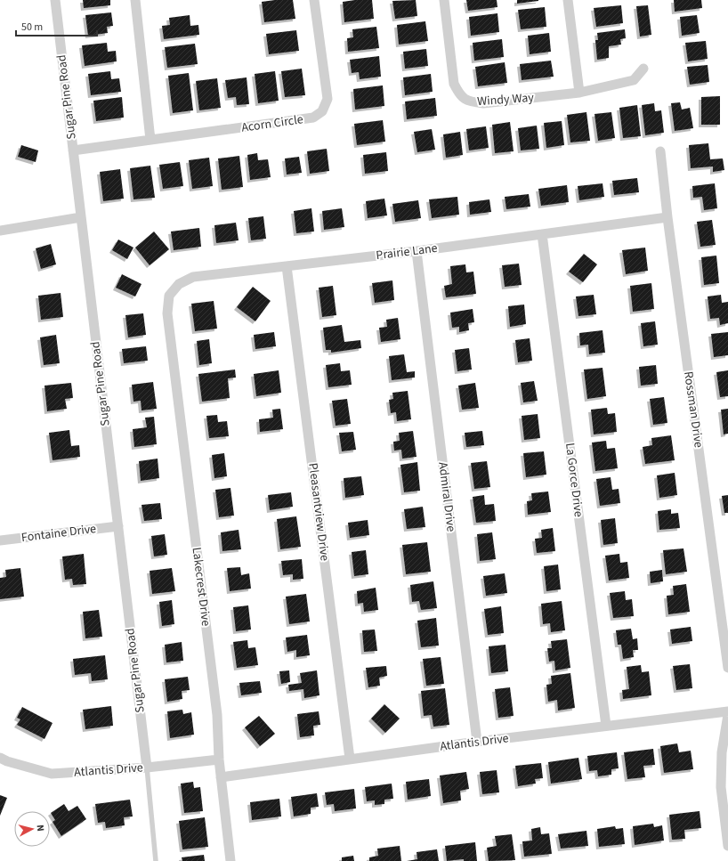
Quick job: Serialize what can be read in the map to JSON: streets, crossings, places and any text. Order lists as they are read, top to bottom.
{
  "streets": {
    "street": [
      "Sugar Pine Road",
      "Windy Way",
      "Acorn Circle",
      "Prairie Lane",
      "Rossman Drive",
      "La Gorce Drive",
      "Admiral Drive",
      "Pleasantview Drive",
      "Fontaine Drive",
      "Lakecrest Drive",
      "Atlantis Drive"
    ]
  },
  "crossings": [
    ["Sugar Pine Road", "Acorn Circle"],
    ["Sugar Pine Road", "Fontaine Drive"],
    ["Sugar Pine Road", "Atlantis Drive"],
    ["Prairie Lane", "Rossman Drive"],
    ["Prairie Lane", "La Gorce Drive"],
    ["Prairie Lane", "Admiral Drive"],
    ["Prairie Lane", "Pleasantview Drive"],
    ["Prairie Lane", "Lakecrest Drive"],
    ["La Gorce Drive", "Atlantis Drive"],
    ["Admiral Drive", "Atlantis Drive"],
    ["Pleasantview Drive", "Atlantis Drive"],
    ["Lakecrest Drive", "Atlantis Drive"]
  ],
  "scale_bar": "50 m",
  "north": "right"
}
